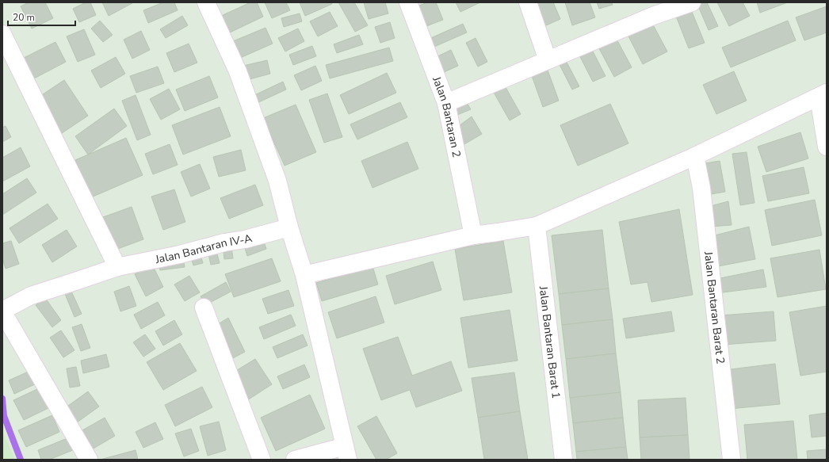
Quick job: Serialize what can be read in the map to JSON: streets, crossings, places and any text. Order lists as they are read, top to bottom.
{
  "streets": {
    "street": [
      "Jalan Bantaran 2",
      "Jalan Bantaran IV-A",
      "Jalan Bantaran Barat 2",
      "Jalan Bantaran Barat 1"
    ]
  },
  "scale_bar": "20 m"
}
